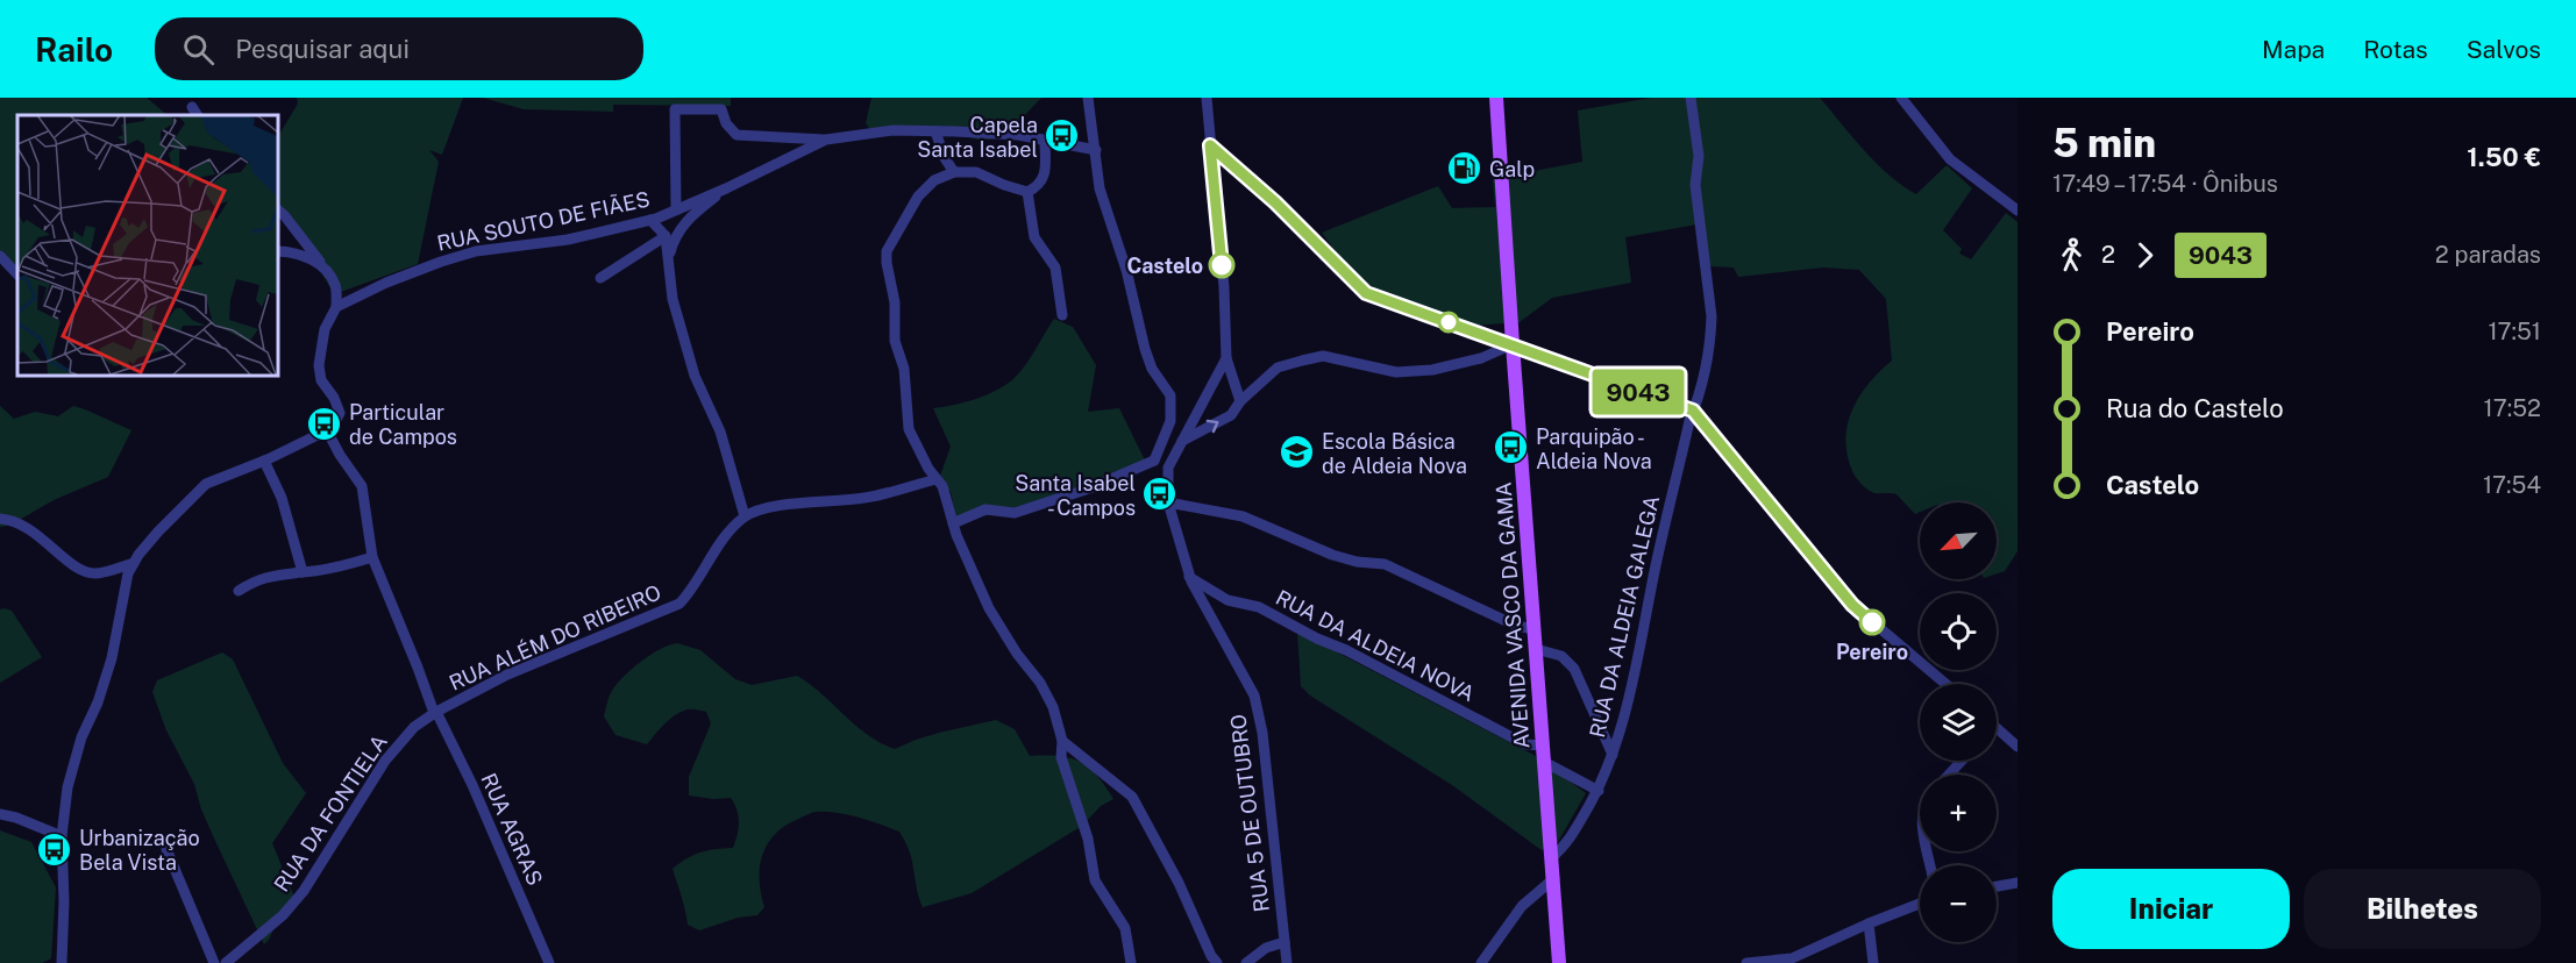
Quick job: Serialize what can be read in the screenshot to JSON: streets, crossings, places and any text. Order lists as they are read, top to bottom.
{
  "streets": {
    "main road": ["AVENIDA VASCO DA GAMA"],
    "street": [
      "RUA SOUTO DE FIÃES",
      "RUA DA ALDEIA GALEGA",
      "RUA ALÉM DO RIBEIRO",
      "RUA DA ALDEIA NOVA",
      "RUA DA FONTIELA",
      "RUA 5 DE OUTUBRO",
      "RUA AGRAS"
    ]
  },
  "crossings": [
    ["AVENIDA VASCO DA GAMA", "RUA DA ALDEIA GALEGA"],
    ["AVENIDA VASCO DA GAMA", "RUA DA ALDEIA NOVA"],
    ["RUA ALÉM DO RIBEIRO", "RUA DA FONTIELA"],
    ["RUA ALÉM DO RIBEIRO", "RUA AGRAS"],
    ["RUA DA ALDEIA NOVA", "RUA 5 DE OUTUBRO"],
    ["RUA DA FONTIELA", "RUA AGRAS"]
  ],
  "places": {
    "bus stop": [
      "Capela Santa Isabel",
      "Particular de Campos",
      "Parquipão - Aldeia Nova",
      "Santa Isabel - Campos",
      "Urbanização Bela Vista"
    ],
    "fuel station": ["Galp"],
    "other": ["Castelo", "Pereiro"],
    "school or university": ["Escola Básica de Aldeia Nova"]
  },
  "lines": ["bus line 9043"],
  "north": "bottom left",
  "page": {
    "header": "Railo",
    "search": "Pesquisar aqui",
    "nav": ["Mapa", "Rotas", "Salvos"],
    "on_map": "9043",
    "heading": ["5 min", "17:49 – 17:54 · Ônibus", "1.50 €"],
    "legs": ["2", "9043", "2 paradas"],
    "list": [
      {
        "name": "Pereiro",
        "value": "17:51"
      },
      {
        "name": "Rua do Castelo",
        "value": "17:52"
      },
      {
        "name": "Castelo",
        "value": "17:54"
      }
    ],
    "map_buttons": ["+", "−"],
    "buttons": ["Iniciar", "Bilhetes"]
  }
}
